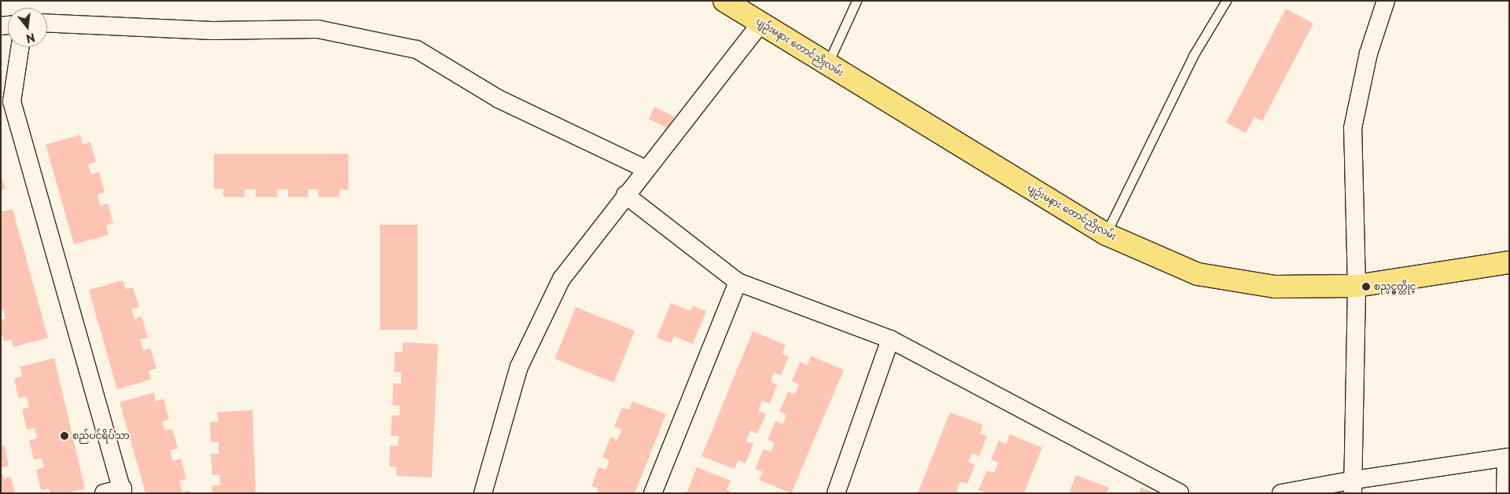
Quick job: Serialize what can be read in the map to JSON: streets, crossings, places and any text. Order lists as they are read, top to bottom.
{
  "streets": {
    "main road": ["ပျဉ်းမနား တောင်ညိုလမ်း"]
  },
  "places": ["စည္ပင္မွတ္တိုင္", "စည်ပင်ရိပ်သာ"],
  "north": "bottom"
}
